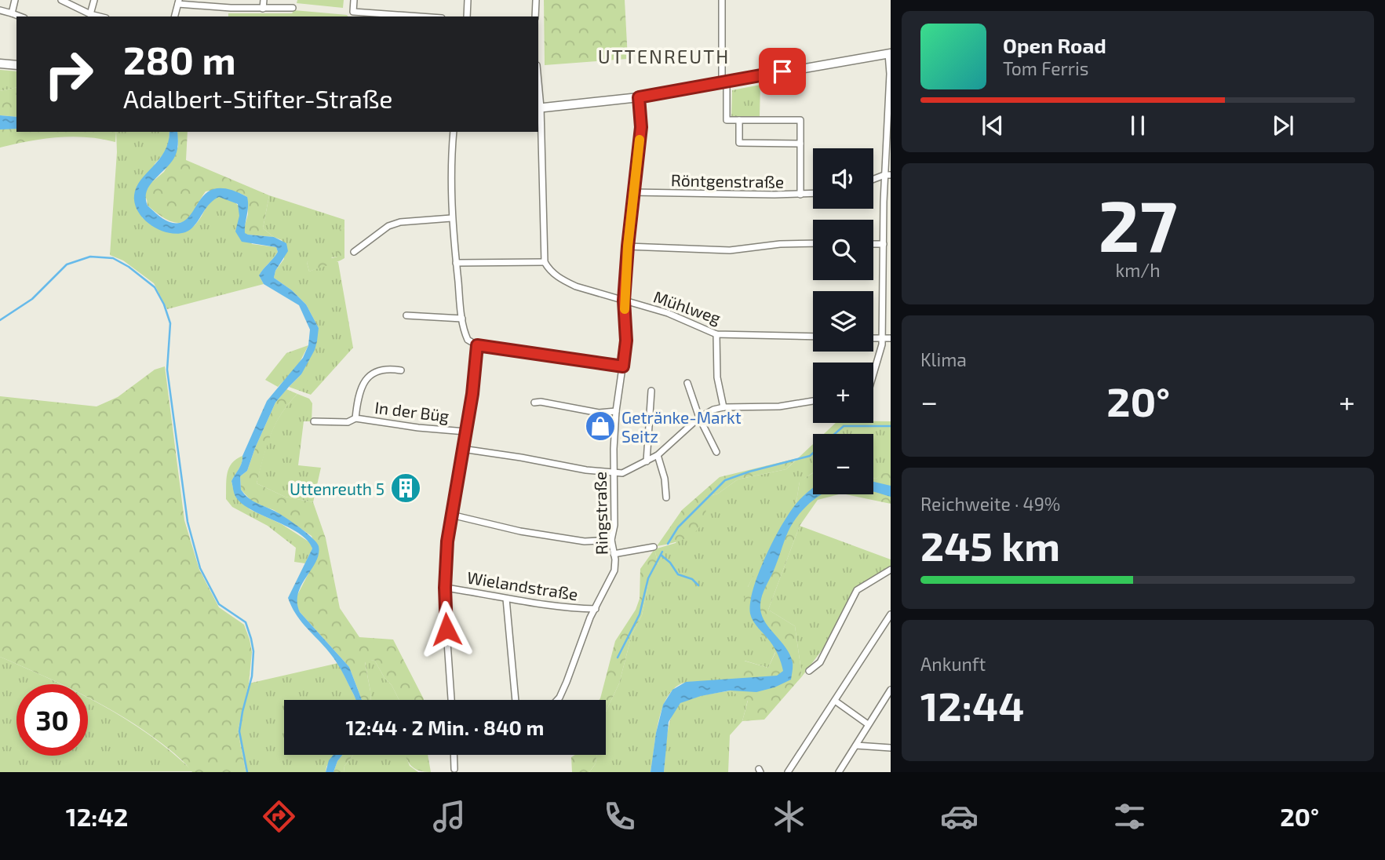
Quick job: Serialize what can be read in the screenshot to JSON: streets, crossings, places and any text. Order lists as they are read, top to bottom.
{
  "streets": {
    "street": [
      "Röntgenstraße",
      "Mühlweg",
      "In der Büg",
      "Ringstraße",
      "Wielandstraße"
    ]
  },
  "crossings": [
    ["Röntgenstraße", "Ringstraße"],
    ["Mühlweg", "Ringstraße"],
    ["Ringstraße", "Wielandstraße"]
  ],
  "districts": ["UTTENREUTH"],
  "places": {
    "shop": ["Getränke-Markt Seitz"],
    "building": ["Uttenreuth 5"]
  },
  "page": {
    "turn": ["280 m", "Adalbert-Stifter-Straße"],
    "song": ["Open Road", "Tom Ferris"],
    "map_buttons": ["+", "−"],
    "tile": [
      ["27", "km/h"],
      "Klima",
      ["Reichweite · 49%", "245 km"],
      ["Ankunft", "12:44"]
    ],
    "heat": ["−", "20°", "+"],
    "limit": "30",
    "trip": "12:44 · 2 Min. · 840 m",
    "tabs": ["12:42", "20°"]
  }
}
